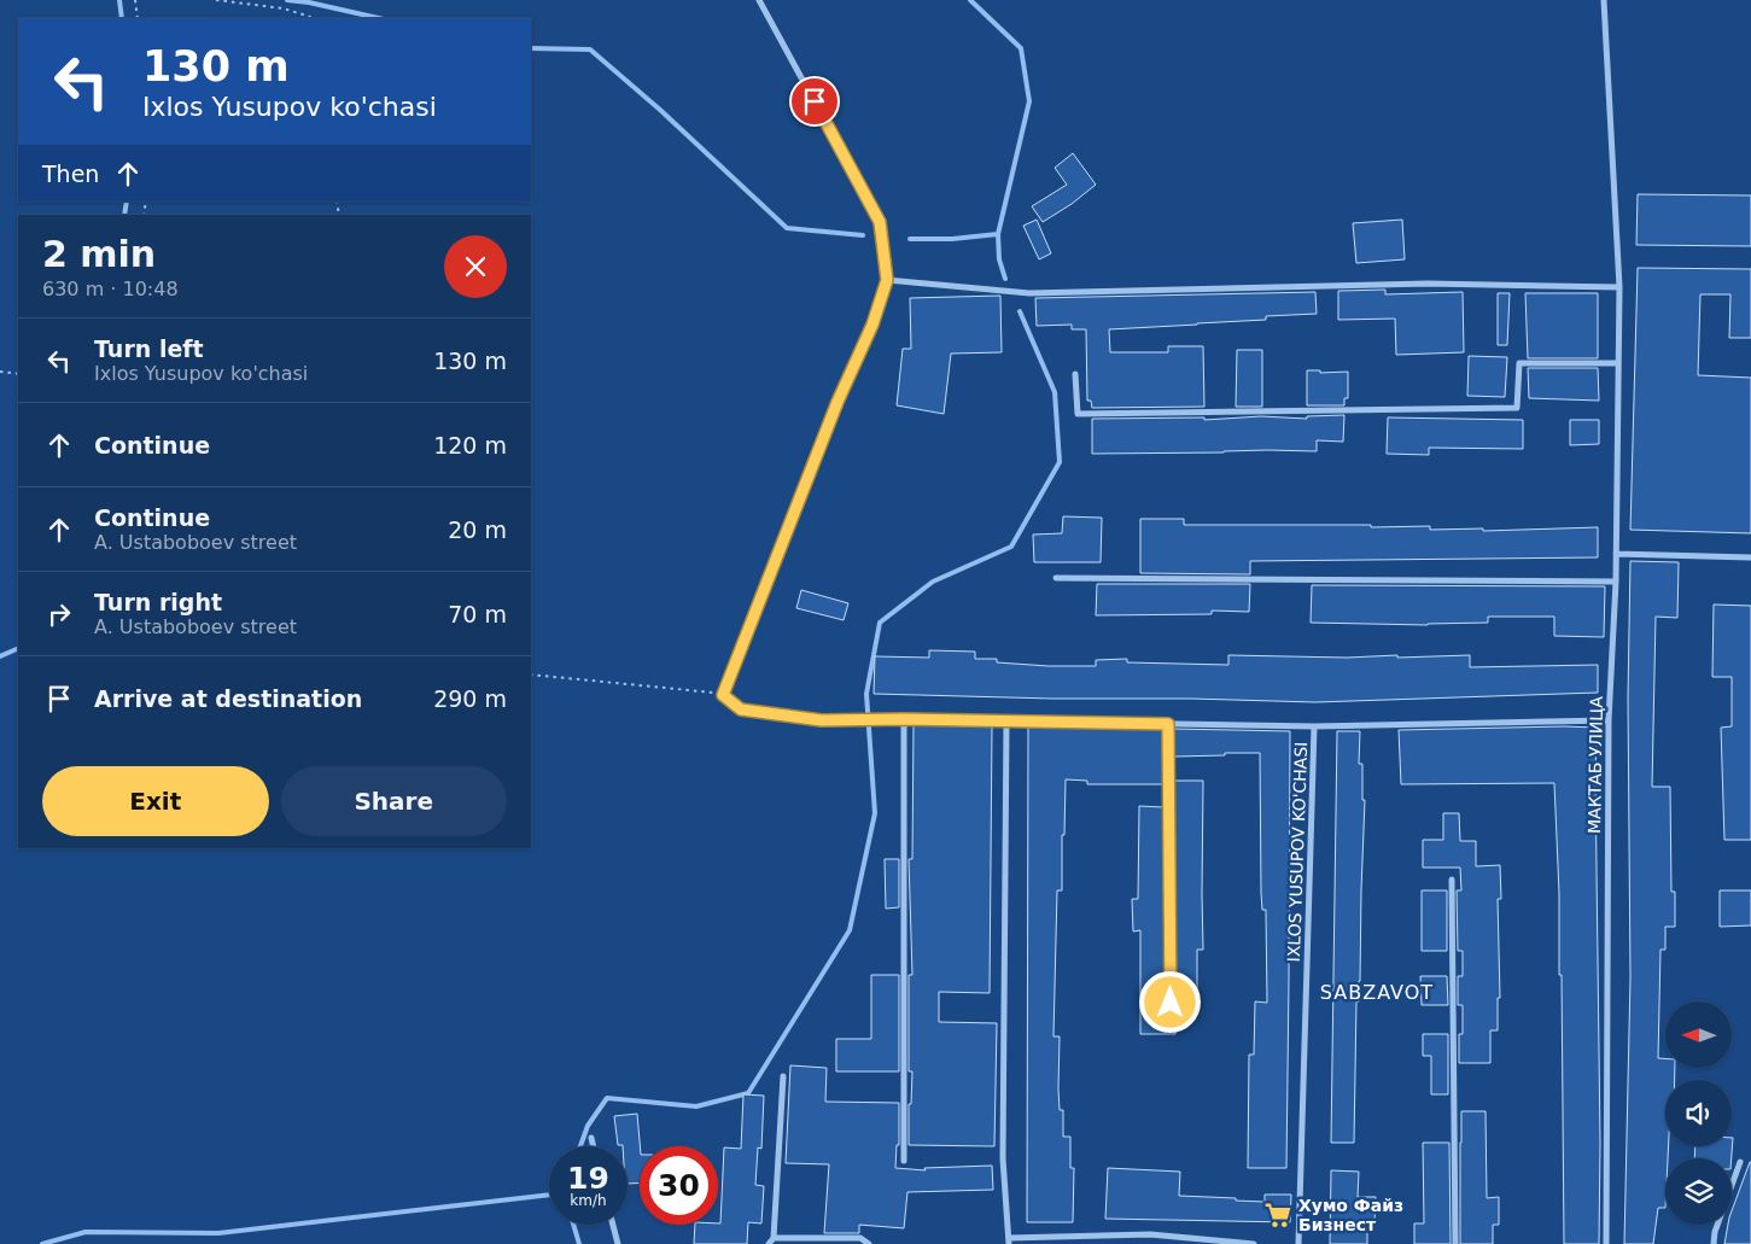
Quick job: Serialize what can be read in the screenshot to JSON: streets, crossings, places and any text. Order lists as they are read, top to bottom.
{
  "streets": {
    "street": ["МАКТАБ УЛИЦА", "IXLOS YUSUPOV KO'CHASI"]
  },
  "districts": ["SABZAVOT"],
  "places": {
    "supermarket": ["Хумо Файз Бизнест"]
  },
  "north": "left",
  "page": {
    "turn": ["130 m", "Ixlos Yusupov ko'chasi"],
    "then": "Then",
    "heading": ["2 min", "630 m · 10:48"],
    "list": [
      {
        "name": "Turn left",
        "note": "Ixlos Yusupov ko'chasi",
        "value": "130 m"
      },
      {
        "name": "Continue",
        "value": "120 m"
      },
      {
        "name": "Continue",
        "note": "A. Ustaboboev street",
        "value": "20 m"
      },
      {
        "name": "Turn right",
        "note": "A. Ustaboboev street",
        "value": "70 m"
      },
      {
        "name": "Arrive at destination",
        "value": "290 m"
      }
    ],
    "buttons": ["Exit", "Share"],
    "speed": "19 km/h",
    "limit": "30"
  }
}
